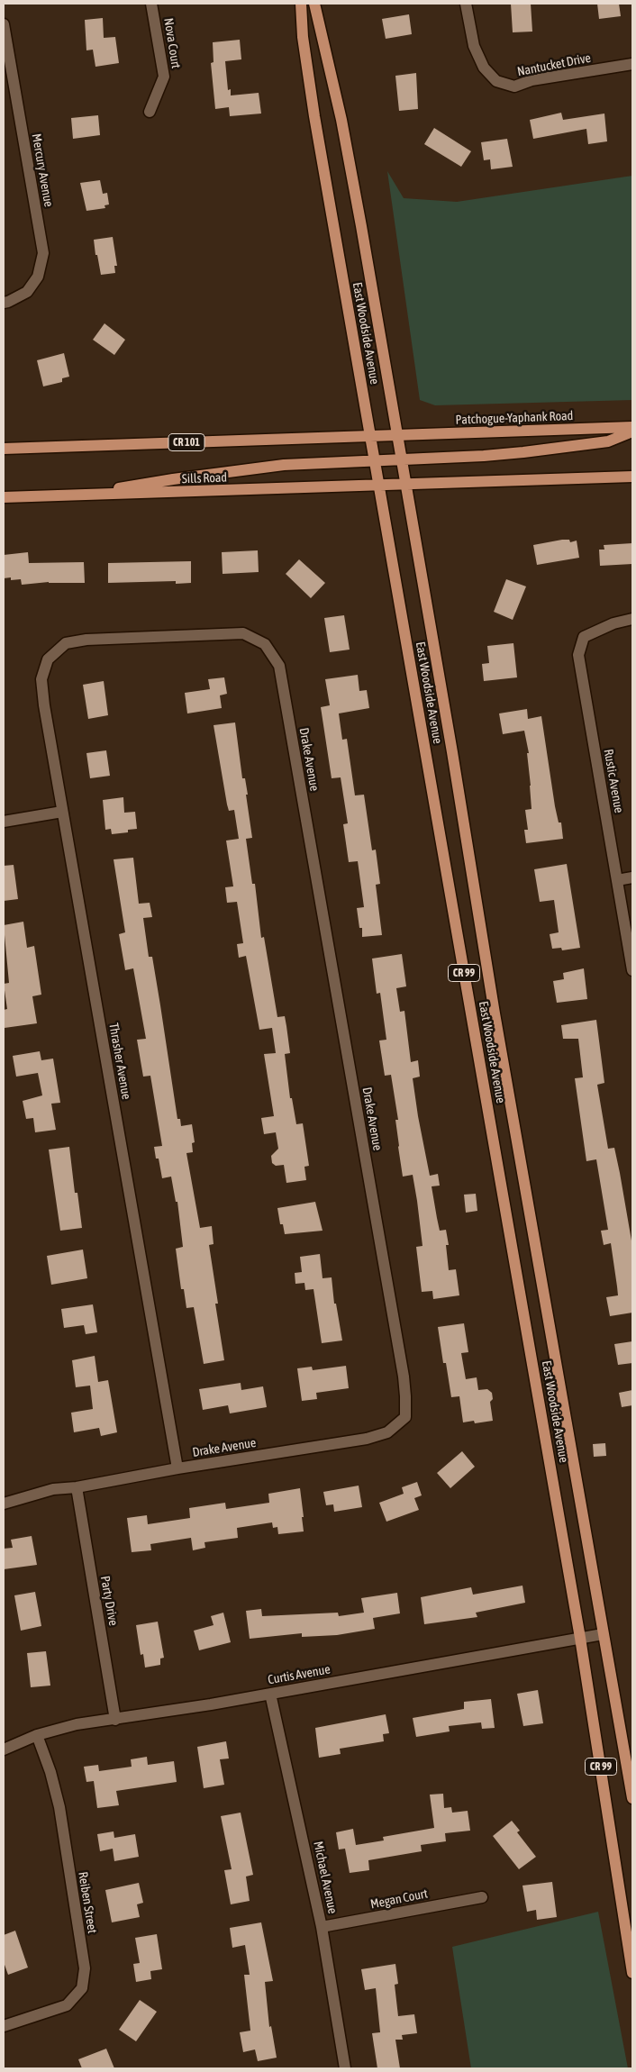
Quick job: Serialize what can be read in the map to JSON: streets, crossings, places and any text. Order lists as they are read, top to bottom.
{
  "streets": {
    "main road": [
      "East Woodside Avenue",
      "Patchogue-Yaphank Road",
      "CR 101",
      "Sills Road",
      "CR 99"
    ],
    "street": [
      "Nova Court",
      "Nantucket Drive",
      "Mercury Avenue",
      "Drake Avenue",
      "Rustic Avenue",
      "Thrasher Avenue",
      "Party Drive",
      "Curtis Avenue",
      "Michael Avenue",
      "Megan Court",
      "Reiben Street"
    ]
  },
  "crossings": [
    ["East Woodside Avenue", "Patchogue-Yaphank Road"],
    ["East Woodside Avenue", "CR 101"],
    ["East Woodside Avenue", "Sills Road"],
    ["East Woodside Avenue", "Curtis Avenue"],
    ["Patchogue-Yaphank Road", "CR 101"],
    ["Drake Avenue", "Thrasher Avenue"],
    ["Drake Avenue", "Party Drive"],
    ["Party Drive", "Curtis Avenue"],
    ["Curtis Avenue", "Michael Avenue"],
    ["Curtis Avenue", "Reiben Street"],
    ["Michael Avenue", "Megan Court"]
  ]
}
